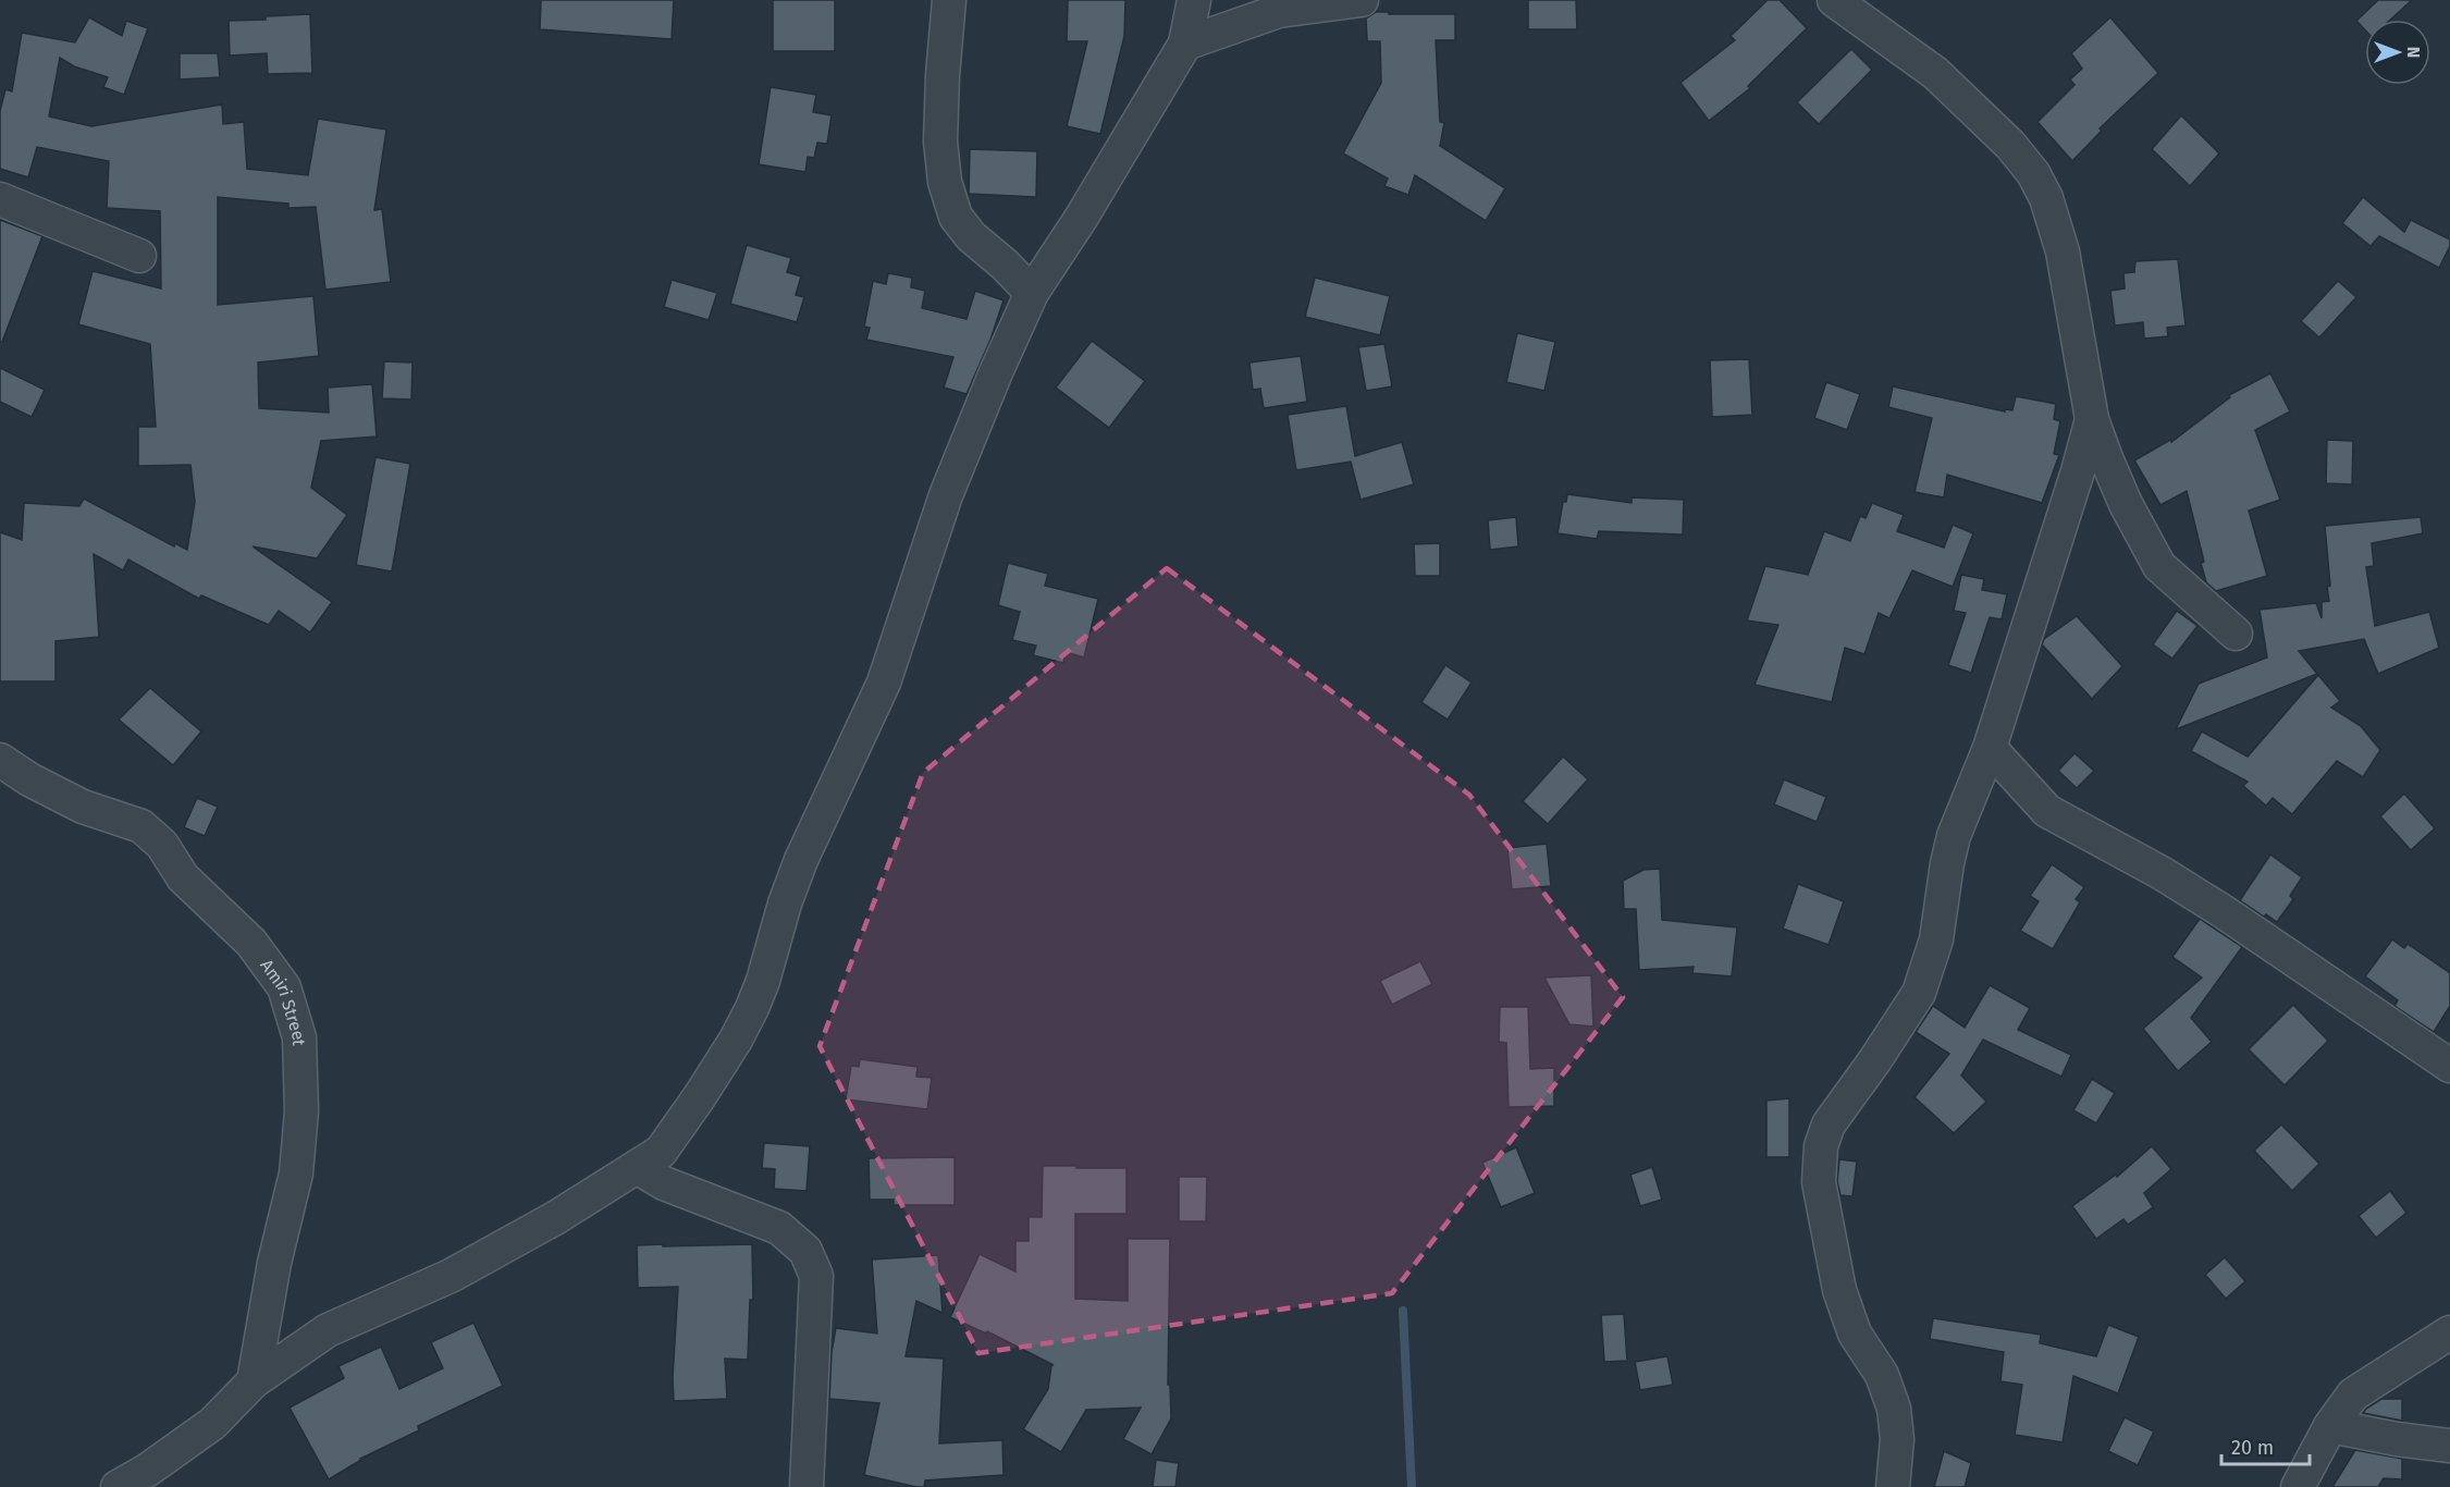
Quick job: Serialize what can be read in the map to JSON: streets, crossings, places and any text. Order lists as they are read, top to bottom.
{
  "streets": {
    "street": ["Amiri Street"]
  },
  "scale_bar": "20 m",
  "north": "right"
}
